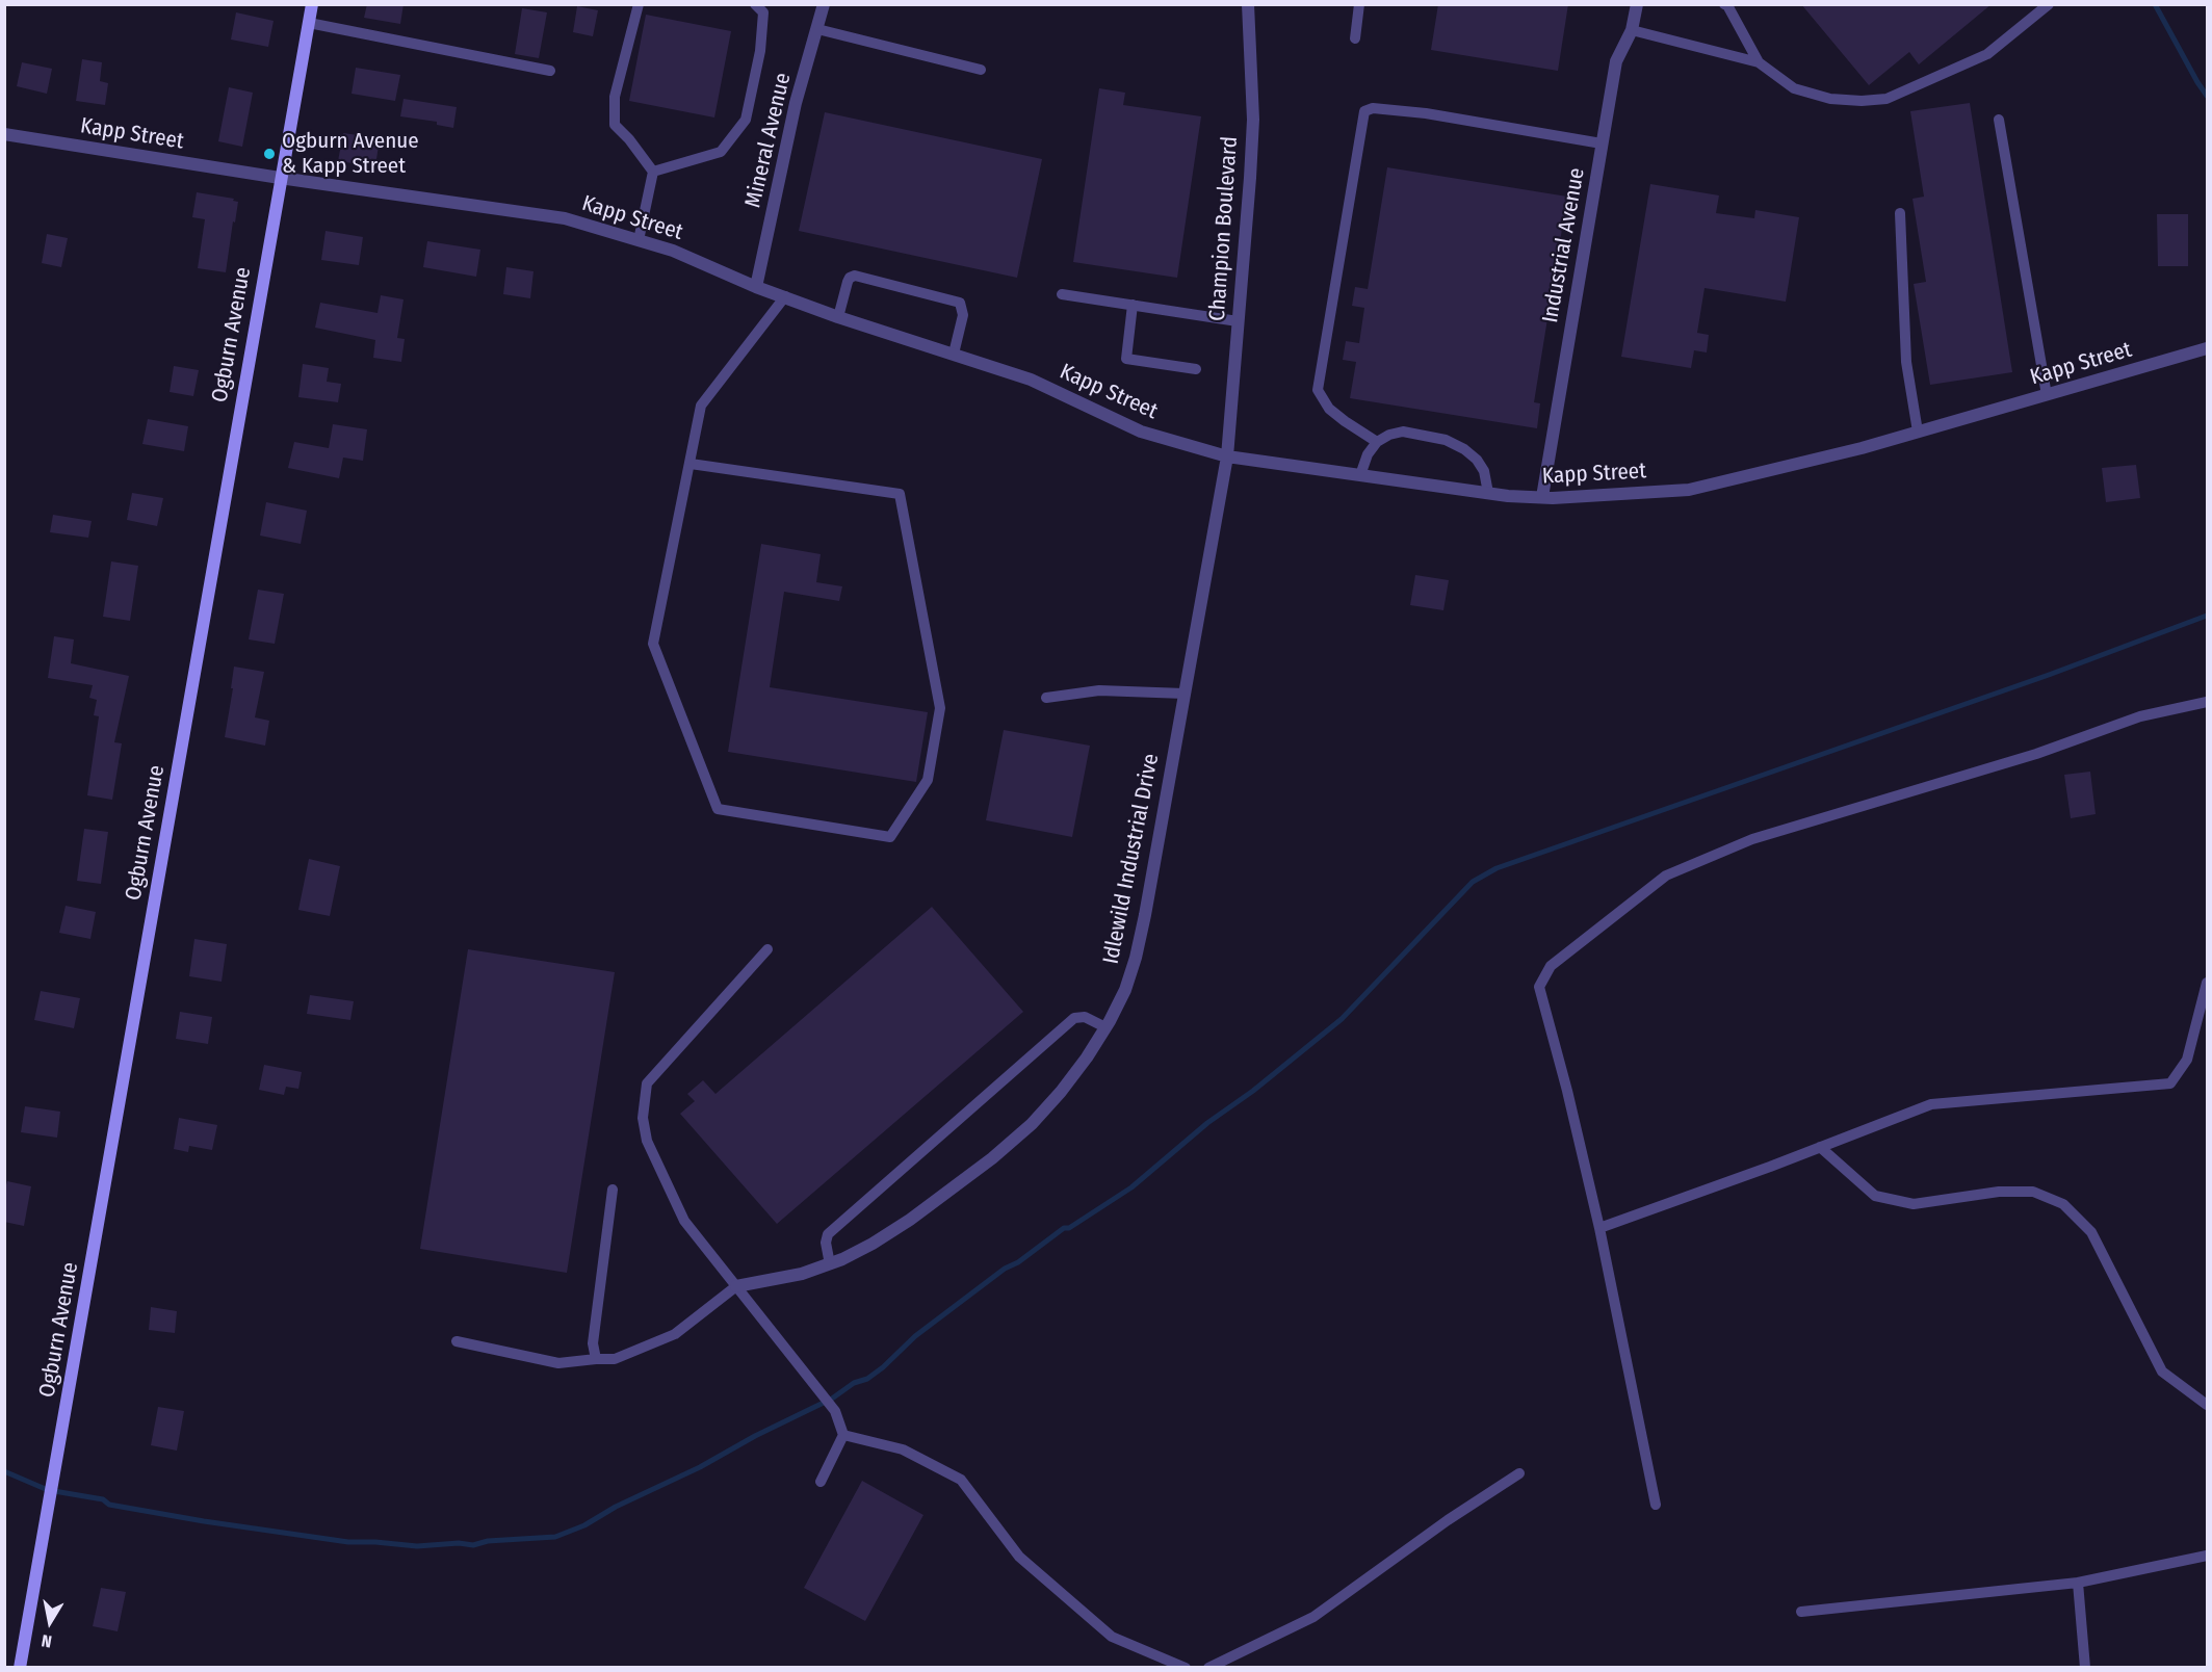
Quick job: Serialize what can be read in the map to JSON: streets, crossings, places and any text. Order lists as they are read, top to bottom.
{
  "streets": {
    "street": [
      "Kapp Street",
      "Mineral Avenue",
      "Champion Boulevard",
      "Industrial Avenue",
      "Ogburn Avenue",
      "Idlewild Industrial Drive"
    ]
  },
  "crossings": [
    ["Kapp Street", "Mineral Avenue"],
    ["Kapp Street", "Champion Boulevard"],
    ["Kapp Street", "Industrial Avenue"],
    ["Kapp Street", "Ogburn Avenue"],
    ["Kapp Street", "Idlewild Industrial Drive"],
    ["Champion Boulevard", "Idlewild Industrial Drive"]
  ],
  "places": ["Ogburn Avenue & Kapp Street"],
  "north": "bottom"
}
